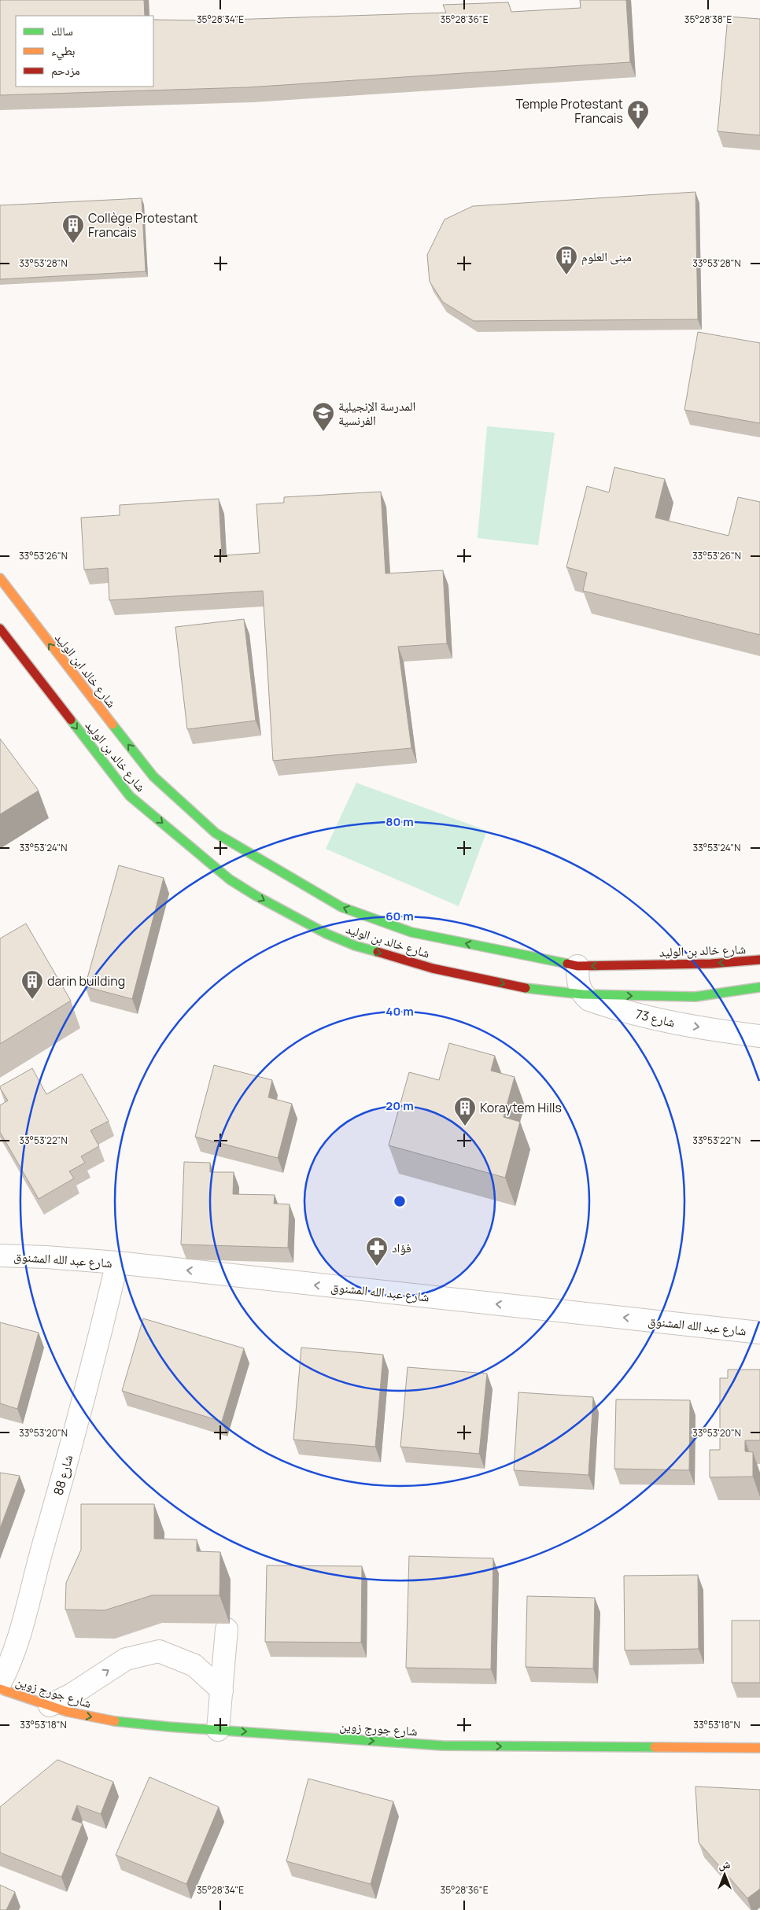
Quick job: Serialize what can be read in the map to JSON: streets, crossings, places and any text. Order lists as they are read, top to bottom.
{
  "streets": {
    "main road": ["شارع خالد ابن الوليد", "شارع خالد بن الوليد", "شارع جورج زوين"],
    "street": ["شارع 73", "شارع عبد الله المشنوق", "شارع 88"]
  },
  "crossings": [
    ["شارع خالد ابن الوليد", "شارع خالد بن الوليد"],
    ["شارع خالد بن الوليد", "شارع 73"],
    ["شارع عبد الله المشنوق", "شارع 88"]
  ],
  "one_way": [
    "شارع خالد ابن الوليد",
    "شارع 73",
    "شارع عبد الله المشنوق",
    "شارع جورج زوين"
  ],
  "places": {
    "church": ["Temple Protestant Francais"],
    "building": [
      "Collège Protestant Francais",
      "مبنى العلوم",
      "darin building",
      "Koraytem Hills"
    ],
    "school or university": ["المدرسة الإنجيلية الفرنسية"],
    "pharmacy": ["فؤاد"]
  },
  "legend": ["سالك", "بطيء", "مزدحم"],
  "north": "top",
  "coordinates": [
    "35°28'34\"E",
    "35°28'36\"E",
    "35°28'38\"E",
    "33°53'28\"N",
    "33°53'26\"N",
    "33°53'24\"N",
    "33°53'22\"N",
    "33°53'20\"N",
    "33°53'18\"N"
  ],
  "rings": [
    "80 m",
    "60 m",
    "40 m",
    "20 m"
  ]
}
